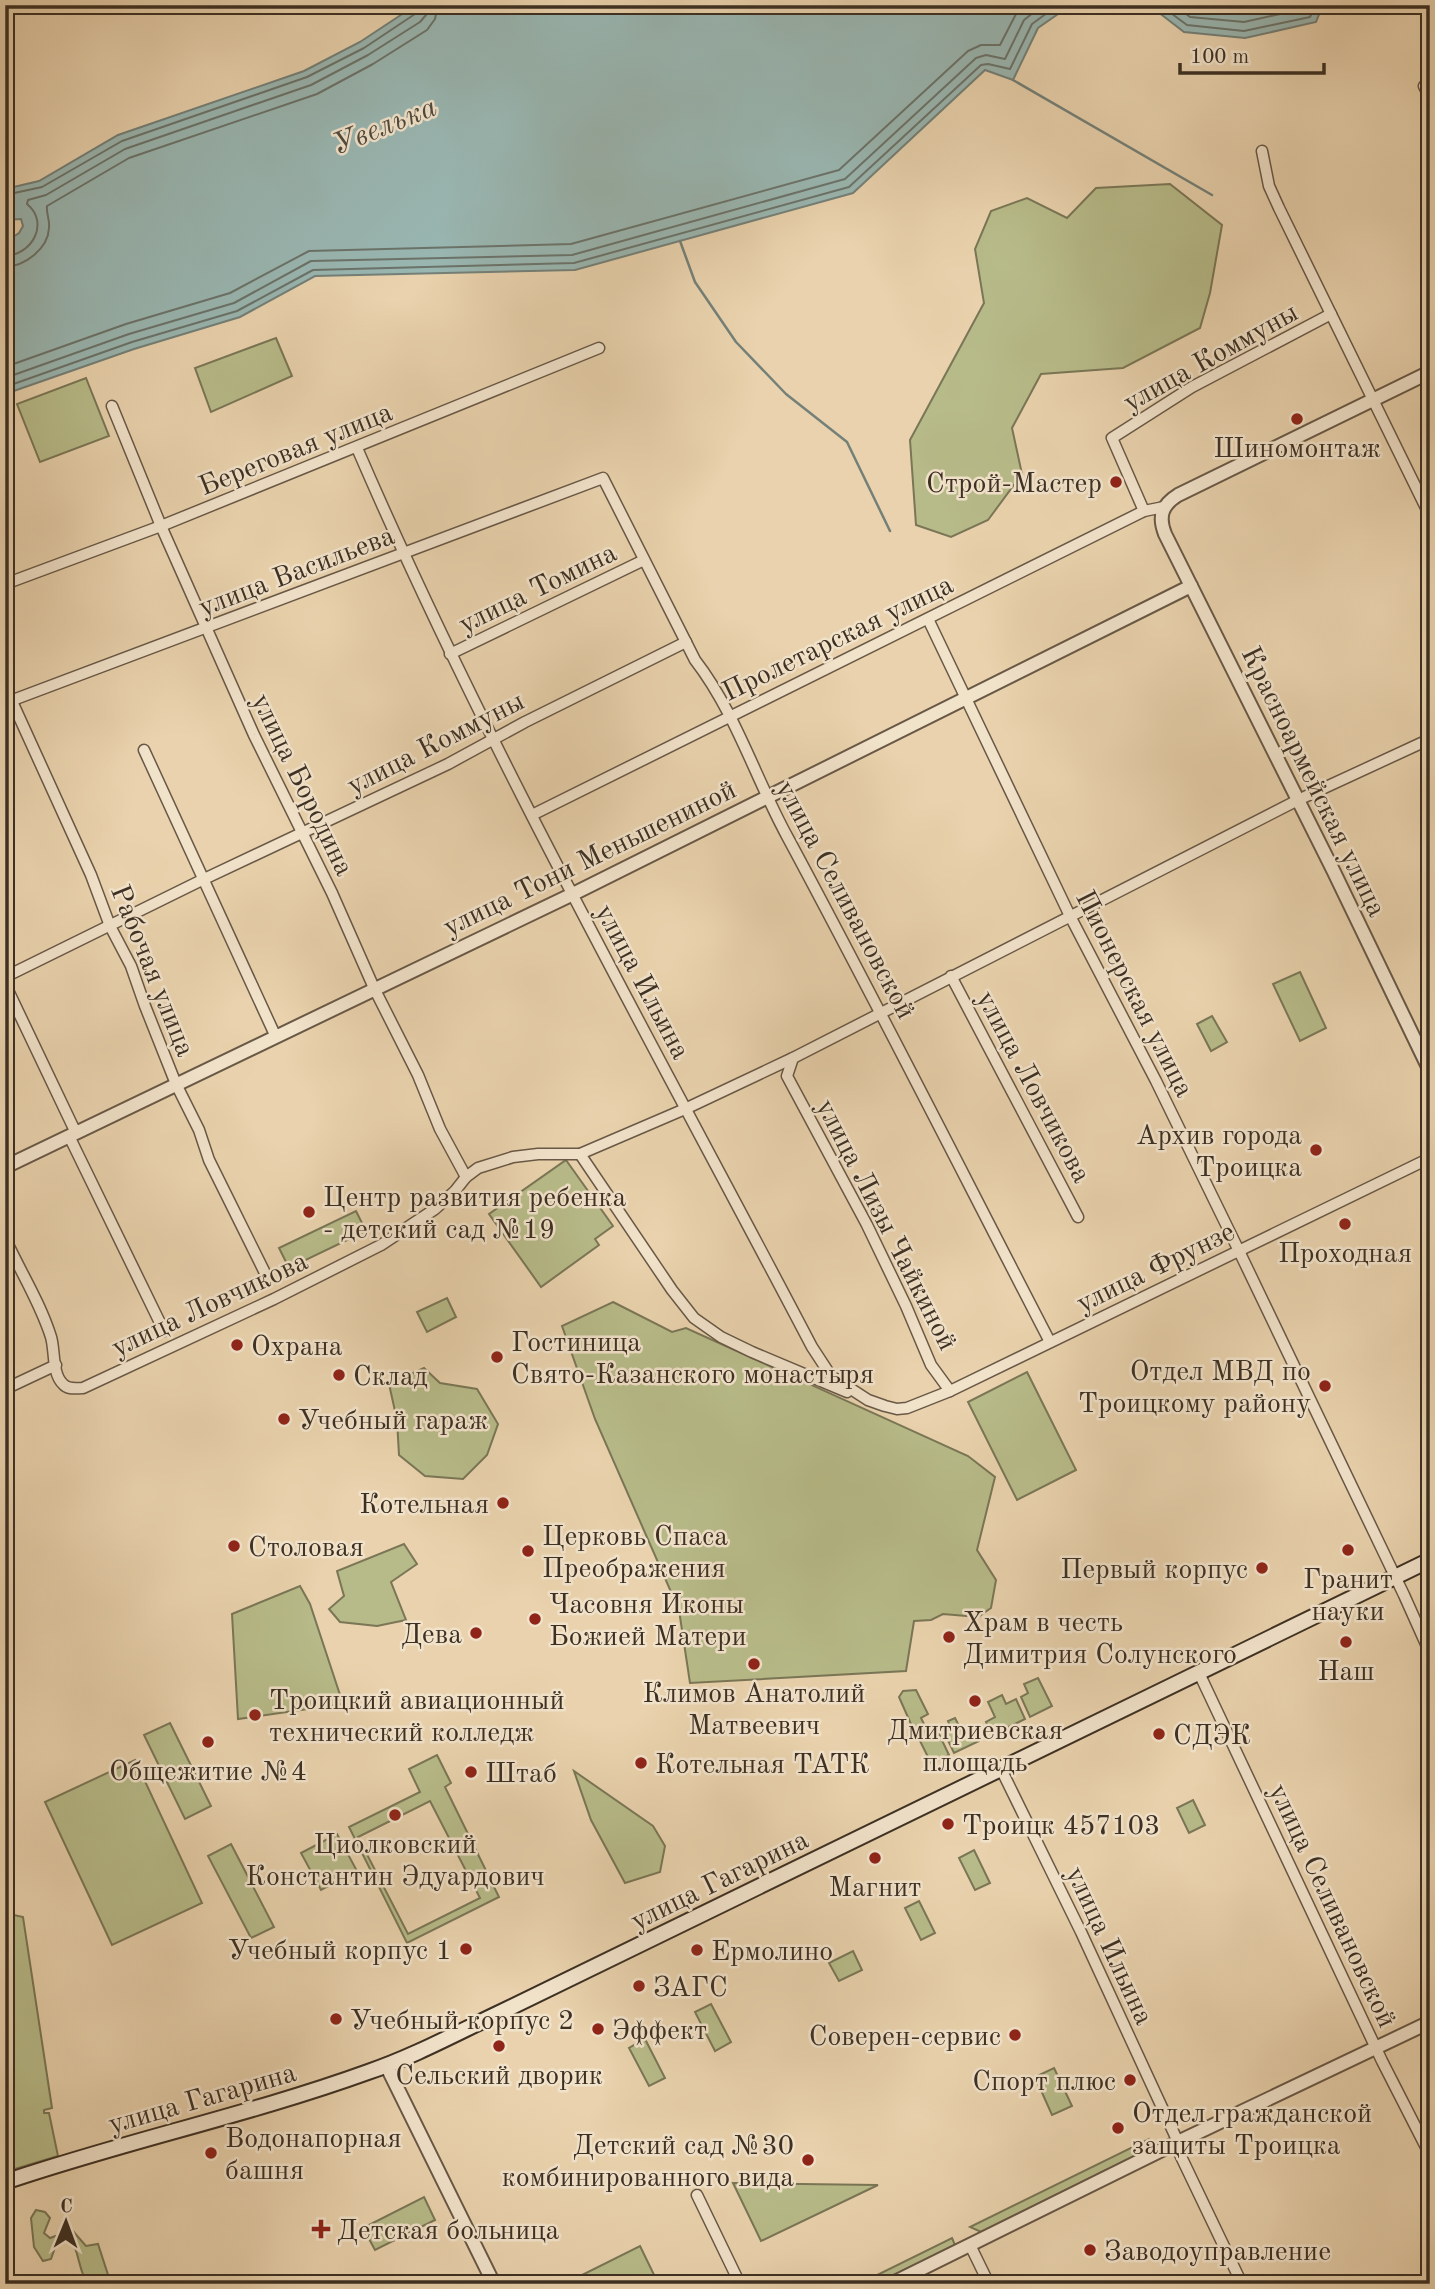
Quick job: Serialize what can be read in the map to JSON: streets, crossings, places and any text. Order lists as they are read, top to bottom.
{
  "streets": {
    "main road": ["улица Гагарина"],
    "street": [
      "улица Коммуны",
      "Береговая улица",
      "улица Васильева",
      "улица Томина",
      "Пролетарская улица",
      "Красноармейская улица",
      "улица Бородина",
      "улица Тони Меньшениной",
      "улица Селивановской",
      "Рабочая улица",
      "улица Ильина",
      "Пионерская улица",
      "улица Ловчикова",
      "улица Лизы Чайкиной",
      "улица Фрунзе"
    ]
  },
  "crossings": [
    ["улица Коммуны", "Пролетарская улица"],
    ["улица Коммуны", "улица Бородина"],
    ["улица Коммуны", "улица Селивановской"],
    ["улица Коммуны", "Рабочая улица"],
    ["улица Коммуны", "улица Ильина"],
    ["Береговая улица", "улица Бородина"],
    ["Береговая улица", "улица Ильина"],
    ["улица Васильева", "улица Бородина"],
    ["улица Васильева", "улица Селивановской"],
    ["улица Васильева", "Рабочая улица"],
    ["улица Васильева", "улица Ильина"],
    ["улица Томина", "улица Селивановской"],
    ["улица Томина", "улица Ильина"],
    ["Пролетарская улица", "Красноармейская улица"],
    ["Пролетарская улица", "улица Селивановской"],
    ["Пролетарская улица", "улица Ильина"],
    ["Пролетарская улица", "Пионерская улица"],
    ["Красноармейская улица", "улица Тони Меньшениной"],
    ["Красноармейская улица", "улица Ловчикова"],
    ["улица Бородина", "улица Тони Меньшениной"],
    ["улица Бородина", "улица Ловчикова"],
    ["улица Тони Меньшениной", "улица Селивановской"],
    ["улица Тони Меньшениной", "Рабочая улица"],
    ["улица Тони Меньшениной", "улица Ильина"],
    ["улица Тони Меньшениной", "Пионерская улица"],
    ["улица Селивановской", "улица Ловчикова"],
    ["улица Селивановской", "улица Фрунзе"],
    ["улица Селивановской", "улица Гагарина"],
    ["улица Ильина", "улица Ловчикова"],
    ["улица Ильина", "улица Фрунзе"],
    ["улица Ильина", "улица Гагарина"],
    ["Пионерская улица", "улица Ловчикова"],
    ["Пионерская улица", "улица Фрунзе"],
    ["Пионерская улица", "улица Гагарина"],
    ["улица Ловчикова", "улица Лизы Чайкиной"],
    ["улица Лизы Чайкиной", "улица Фрунзе"]
  ],
  "water": ["Увелька"],
  "places": {
    "other": [
      "Шиномонтаж",
      "Строй-Мастер",
      "Архив города Троицка",
      "Центр развития ребенка - детский сад №19",
      "Проходная",
      "Охрана",
      "Гостиница Свято-Казанского монастыря",
      "Склад",
      "Отдел МВД по Троицкому району",
      "Учебный гараж",
      "Котельная",
      "Столовая",
      "Гранит науки",
      "Церковь Спаса Преображения",
      "Первый корпус",
      "Часовня Иконы Божией Матери",
      "Дева",
      "Храм в честь Димитрия Солунского",
      "Наш",
      "Климов Анатолий Матвеевич",
      "Дмитриевская площадь",
      "Троицкий авиационный технический колледж",
      "СДЭК",
      "Общежитие №4",
      "Котельная ТАТК",
      "Штаб",
      "Циолковский Константин Эдуардович",
      "Троицк 457103",
      "Магнит",
      "Учебный корпус 1",
      "Ермолино",
      "ЗАГС",
      "Учебный корпус 2",
      "Эффект",
      "Соверен-сервис",
      "Сельский дворик",
      "Спорт плюс",
      "Отдел гражданской защиты Троицка",
      "Водонапорная башня",
      "Детский сад №30 комбинированного вида",
      "Заводоуправление"
    ],
    "health": ["Детская больница"]
  },
  "scale_bar": "100 m",
  "north": "top"
}
